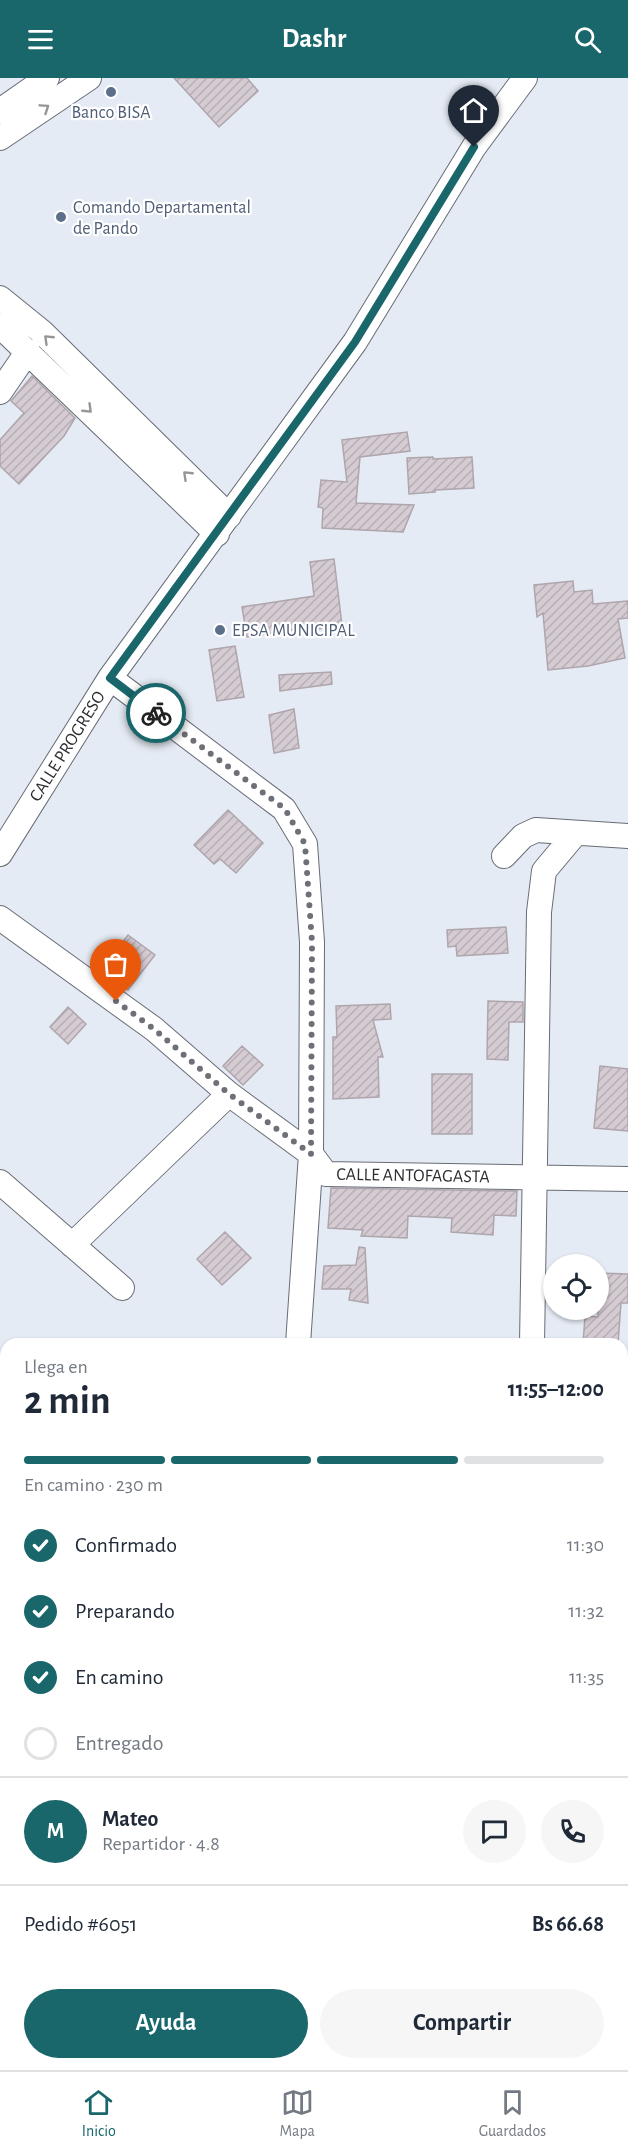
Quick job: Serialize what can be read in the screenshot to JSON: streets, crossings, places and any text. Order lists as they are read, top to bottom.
{
  "streets": {
    "street": ["CALLE PROGRESO", "CALLE ANTOFAGASTA"]
  },
  "places": ["Banco BISA", "Comando Departamental de Pando", "EPSA MUNICIPAL"],
  "page": {
    "header": "Dashr",
    "heading": ["2 min", "Llega en", "11:55–12:00"],
    "panel": [
      "Mateo",
      "Repartidor · 4.8",
      "Pedido #6051",
      "Bs 66.68"
    ],
    "bar": "En camino · 230 m",
    "list": [
      ["Confirmado", "11:30"],
      ["Preparando", "11:32"],
      ["En camino", "11:35"],
      "Entregado"
    ],
    "round": "M",
    "buttons": ["Ayuda", "Compartir"],
    "tabs": ["Inicio", "Mapa", "Guardados"]
  }
}
